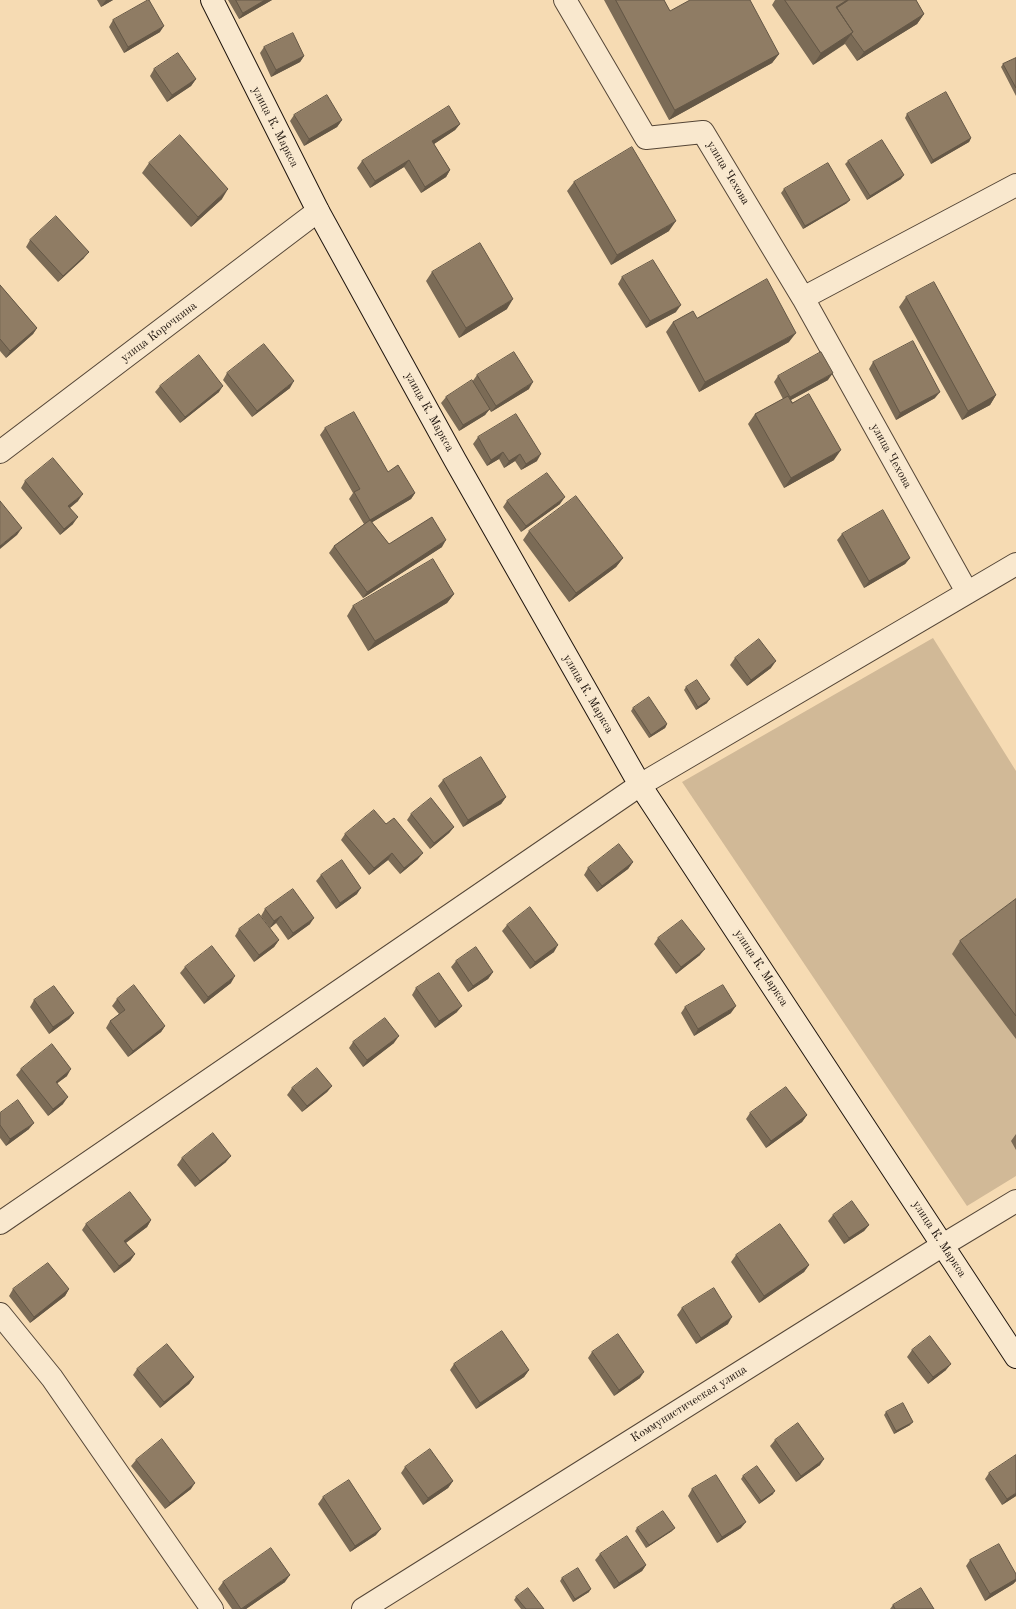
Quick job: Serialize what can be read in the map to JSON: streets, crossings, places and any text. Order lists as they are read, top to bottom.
{
  "streets": {
    "street": [
      "улица К. Маркса",
      "улица Чехова",
      "улица Корочкина",
      "Коммунистическая улица"
    ]
  },
  "crossings": [
    ["улица К. Маркса", "улица Корочкина"],
    ["улица К. Маркса", "Коммунистическая улица"]
  ]
}
